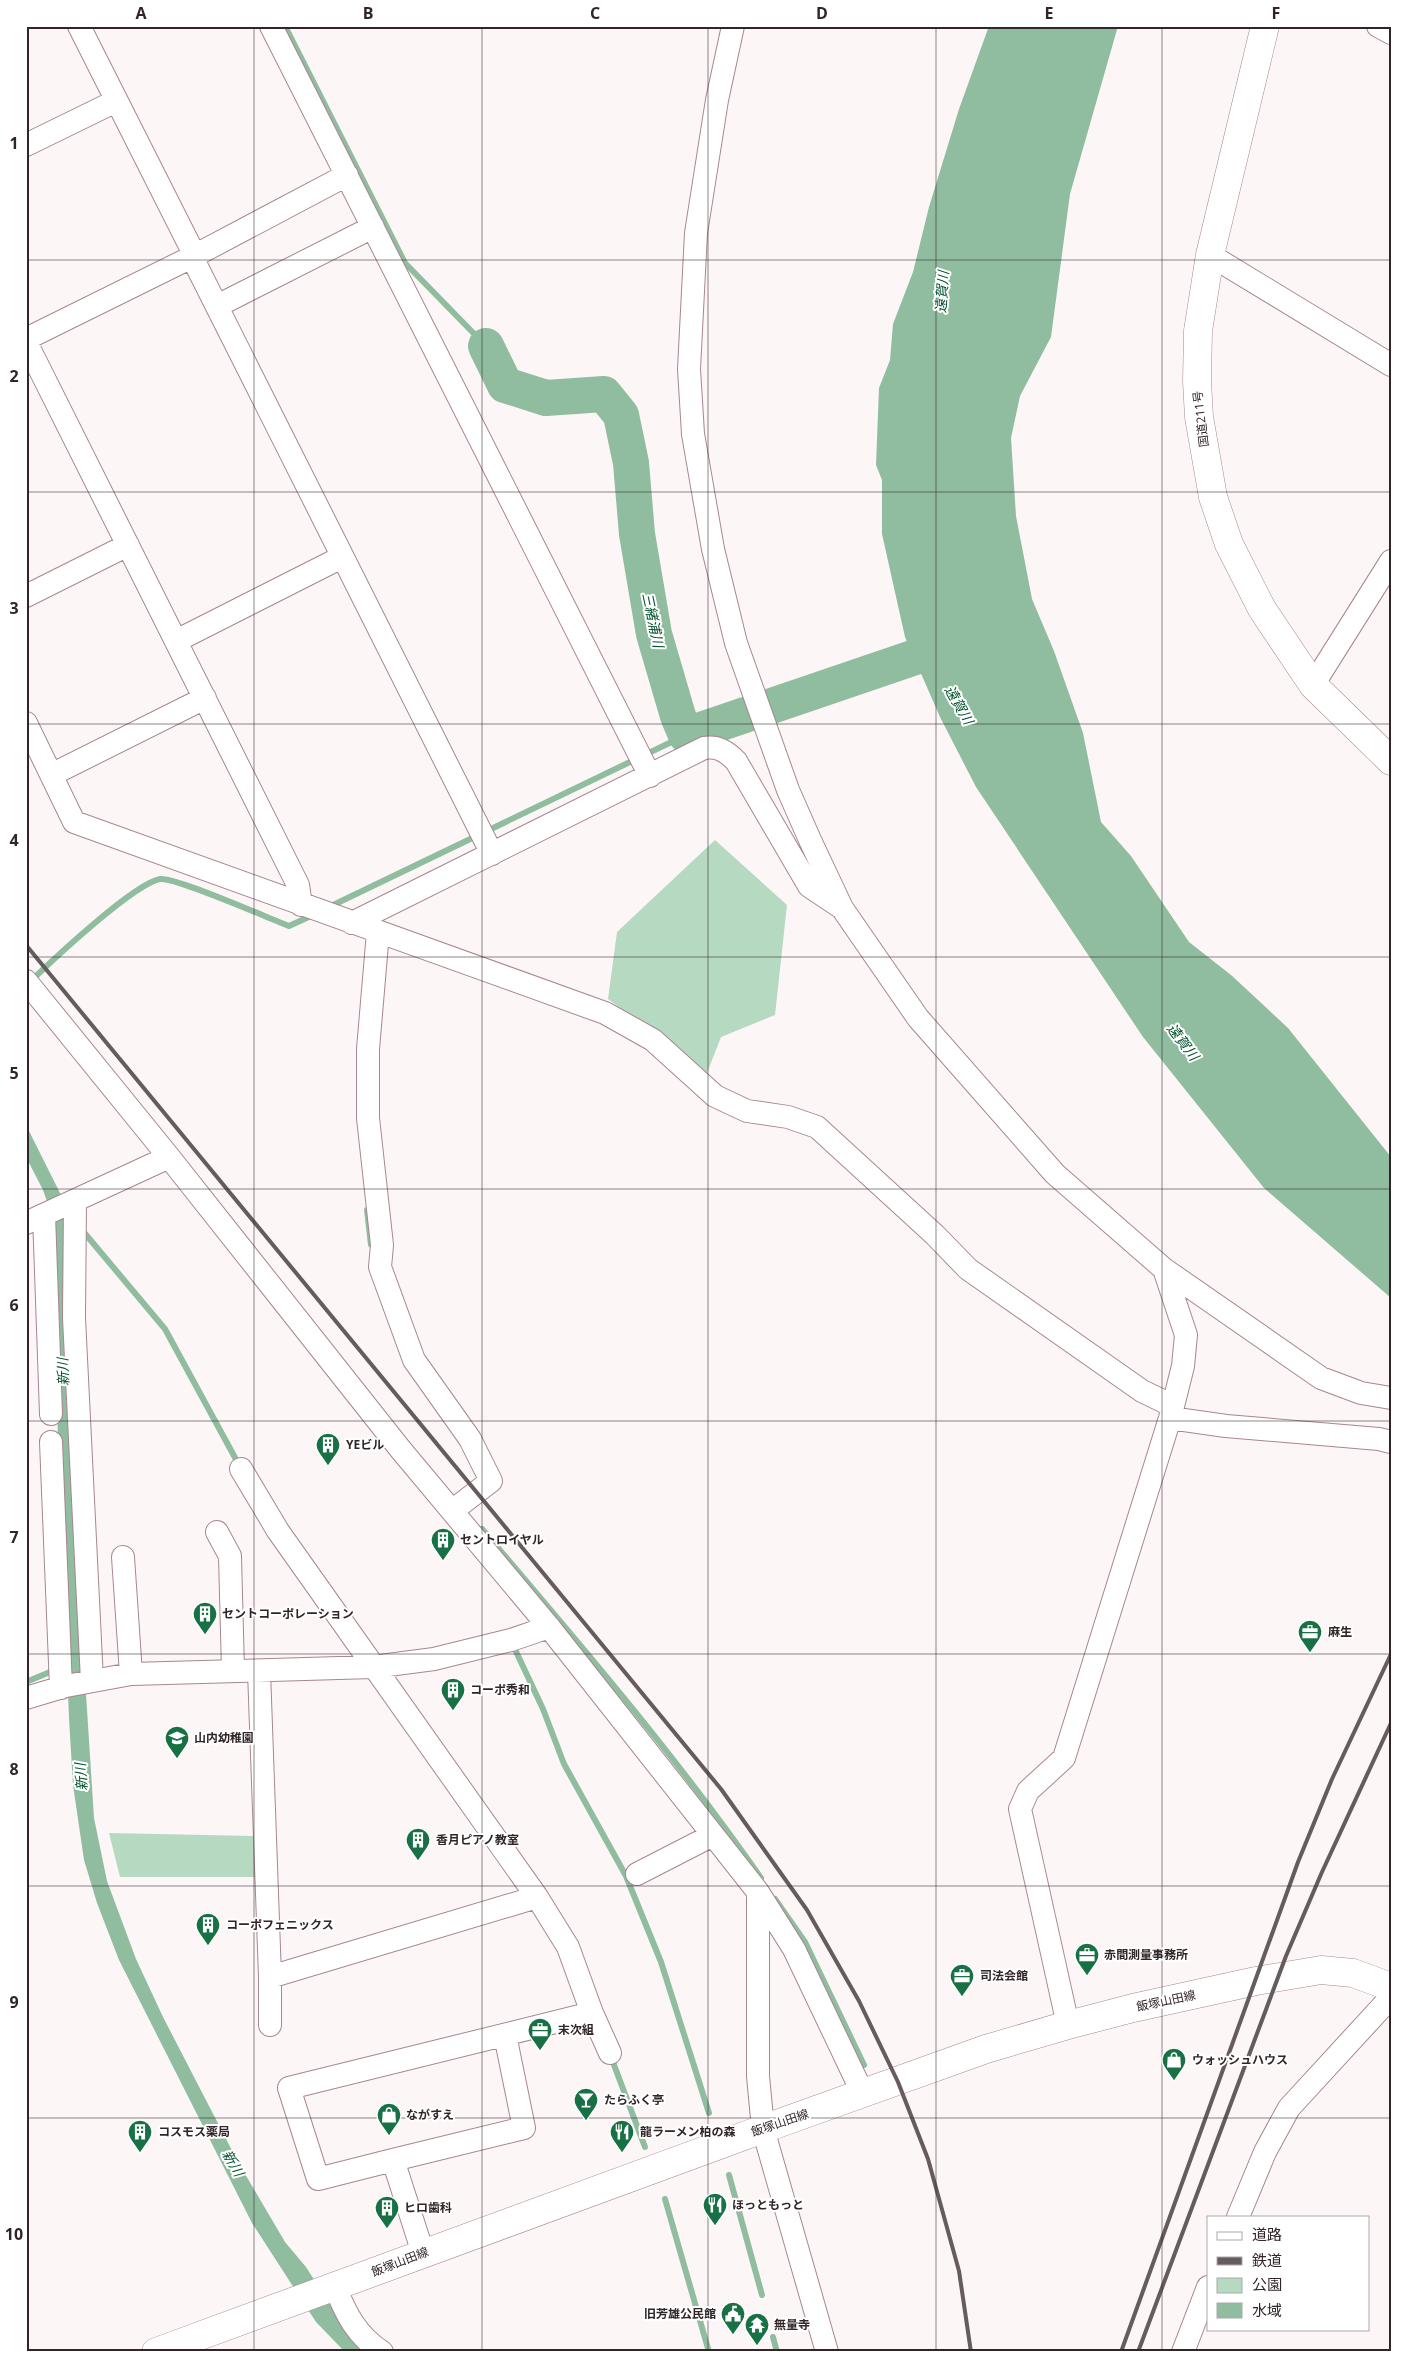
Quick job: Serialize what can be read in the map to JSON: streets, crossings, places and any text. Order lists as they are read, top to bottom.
{
  "streets": {
    "main road": ["国道211号", "飯塚山田線"]
  },
  "water": ["遠賀川", "三緒浦川", "新川"],
  "places": {
    "building": [
      "YEビル",
      "セントロイヤル",
      "セントコーポレーション",
      "コーポ秀和",
      "香月ピアノ教室",
      "コーポフェニックス",
      "コスモス薬局",
      "ヒロ歯科"
    ],
    "office": [
      "麻生",
      "赤間測量事務所",
      "司法会館",
      "末次組"
    ],
    "school or university": ["山内幼稚園"],
    "shop": ["ウォッシュハウス", "ながすえ"],
    "bar": ["たらふく亭"],
    "restaurant": ["龍ラーメン柏の森", "ほっともっと"],
    "public building": ["旧芳雄公民館"],
    "temple": ["無量寺"]
  },
  "legend": [
    "道路",
    "鉄道",
    "公園",
    "水域"
  ],
  "grid": {
    "columns": [
      "A",
      "B",
      "C",
      "D",
      "E",
      "F"
    ],
    "rows": [
      "1",
      "2",
      "3",
      "4",
      "5",
      "6",
      "7",
      "8",
      "9",
      "10"
    ]
  }
}
